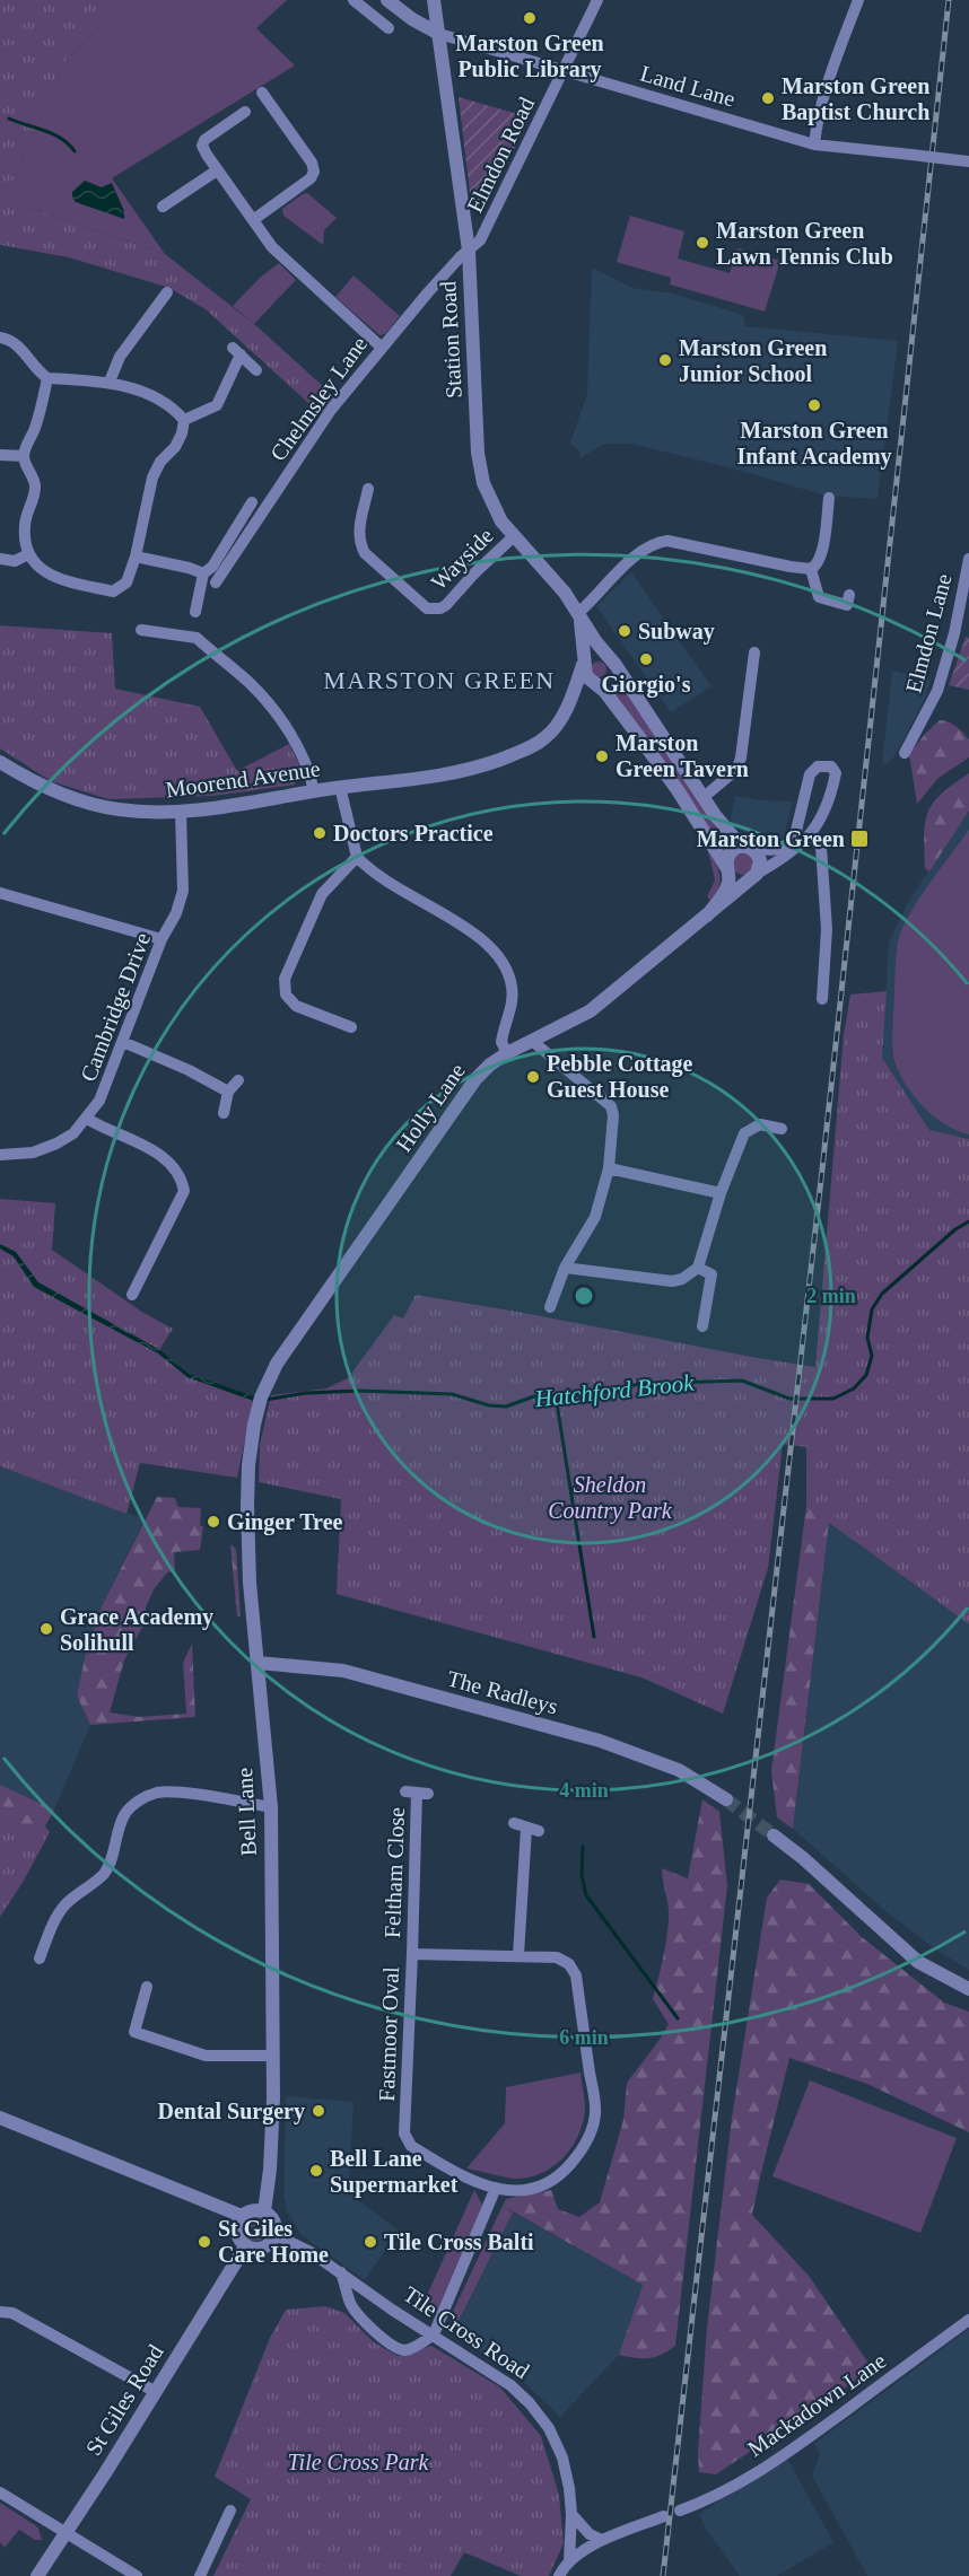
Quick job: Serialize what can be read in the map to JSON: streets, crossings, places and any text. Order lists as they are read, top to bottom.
{
  "streets": {
    "street": [
      "Land Lane",
      "Elmdon Road",
      "Station Road",
      "Chelmsley Lane",
      "Wayside",
      "Elmdon Lane",
      "Moorend Avenue",
      "Cambridge Drive",
      "Holly Lane",
      "The Radleys",
      "Bell Lane",
      "Feltham Close",
      "Fastmoor Oval",
      "Tile Cross Road",
      "St Giles Road",
      "Mackadown Lane"
    ]
  },
  "crossings": [
    ["Land Lane", "Elmdon Road"],
    ["Land Lane", "Station Road"],
    ["Elmdon Road", "Station Road"],
    ["Elmdon Road", "Chelmsley Lane"],
    ["Station Road", "Chelmsley Lane"],
    ["Station Road", "Wayside"],
    ["Station Road", "Holly Lane"],
    ["Moorend Avenue", "Cambridge Drive"],
    ["Holly Lane", "Bell Lane"],
    ["The Radleys", "Bell Lane"],
    ["Bell Lane", "Tile Cross Road"],
    ["Bell Lane", "St Giles Road"],
    ["Feltham Close", "Fastmoor Oval"],
    ["Tile Cross Road", "St Giles Road"]
  ],
  "districts": ["MARSTON GREEN"],
  "water": ["Hatchford Brook"],
  "parks": ["Sheldon Country Park", "Tile Cross Park"],
  "places": {
    "other": [
      "Marston Green Public Library",
      "Marston Green Baptist Church",
      "Marston Green Lawn Tennis Club",
      "Marston Green Junior School",
      "Marston Green Infant Academy",
      "Subway",
      "Giorgio's",
      "Marston Green Tavern",
      "Doctors Practice",
      "Pebble Cottage Guest House",
      "Ginger Tree",
      "Grace Academy Solihull",
      "Dental Surgery",
      "Bell Lane Supermarket",
      "St Giles Care Home",
      "Tile Cross Balti"
    ],
    "transit": ["Marston Green"]
  },
  "rings": ["2 min", "4 min", "6 min"]
}
